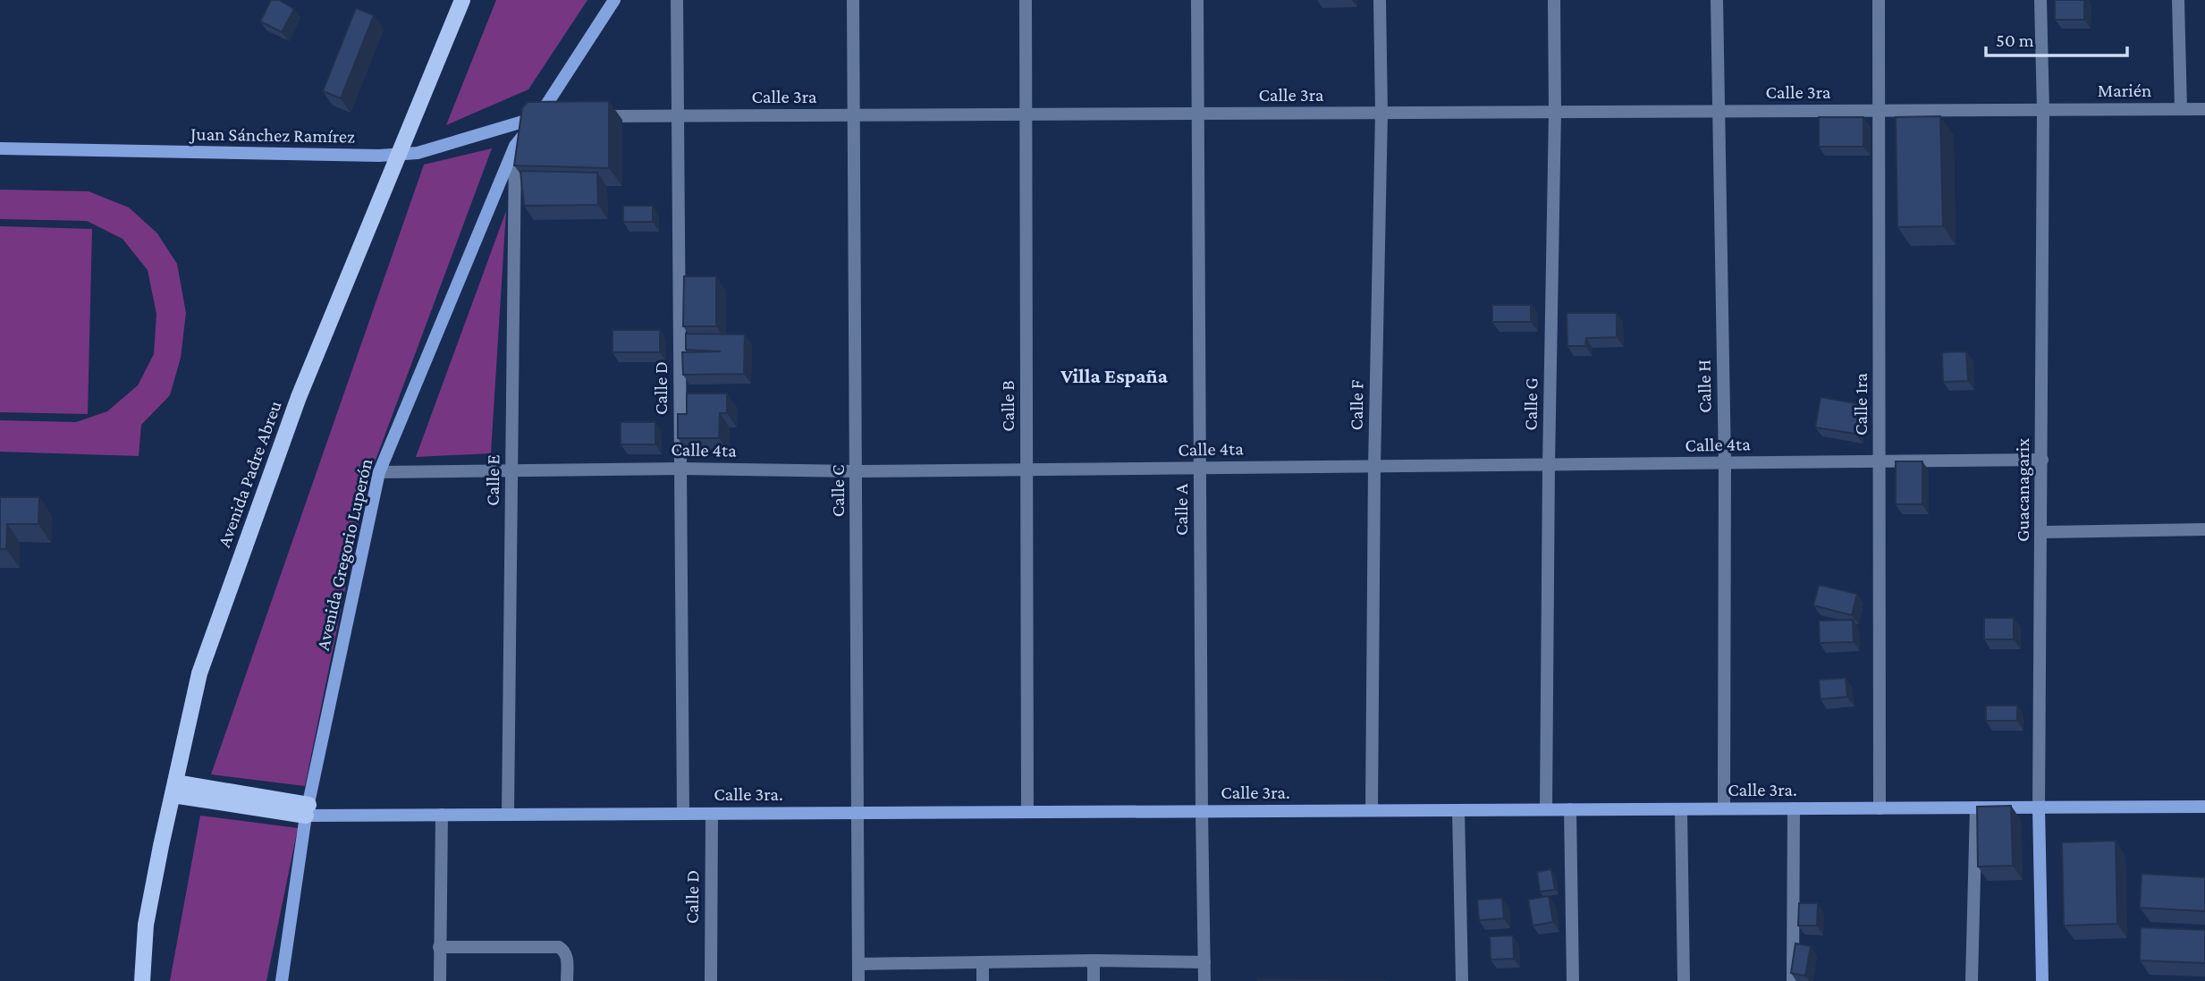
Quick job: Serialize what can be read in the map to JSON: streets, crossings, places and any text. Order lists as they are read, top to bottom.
{
  "streets": {
    "main road": [
      "Juan Sánchez Ramírez",
      "Avenida Padre Abreu",
      "Guacanagarix",
      "Avenida Gregorio Luperón",
      "Calle 3ra."
    ],
    "street": [
      "Marién",
      "Calle 3ra",
      "Calle H",
      "Calle D",
      "Calle G",
      "Calle 1ra",
      "Calle F",
      "Calle B",
      "Calle 4ta",
      "Calle E",
      "Calle C",
      "Calle A"
    ]
  },
  "crossings": [
    ["Marién", "Calle 3ra"],
    ["Marién", "Guacanagarix"],
    ["Calle 3ra", "Calle H"],
    ["Calle 3ra", "Calle D"],
    ["Calle 3ra", "Calle G"],
    ["Calle 3ra", "Calle 1ra"],
    ["Calle 3ra", "Calle F"],
    ["Calle 3ra", "Calle B"],
    ["Calle 3ra", "Guacanagarix"],
    ["Calle 3ra", "Calle C"],
    ["Calle 3ra", "Calle A"],
    ["Juan Sánchez Ramírez", "Avenida Padre Abreu"],
    ["Juan Sánchez Ramírez", "Avenida Gregorio Luperón"],
    ["Calle H", "Calle 4ta"],
    ["Calle H", "Calle 3ra."],
    ["Calle D", "Calle 4ta"],
    ["Calle D", "Calle 3ra."],
    ["Calle G", "Calle 4ta"],
    ["Calle G", "Calle 3ra."],
    ["Calle 1ra", "Calle 4ta"],
    ["Calle 1ra", "Calle 3ra."],
    ["Calle F", "Calle 4ta"],
    ["Calle F", "Calle 3ra."],
    ["Calle B", "Calle 4ta"],
    ["Calle B", "Calle 3ra."],
    ["Calle 4ta", "Calle E"],
    ["Calle 4ta", "Guacanagarix"],
    ["Calle 4ta", "Calle C"],
    ["Calle 4ta", "Calle A"],
    ["Calle 4ta", "Avenida Gregorio Luperón"],
    ["Calle E", "Avenida Gregorio Luperón"],
    ["Calle E", "Calle 3ra."],
    ["Guacanagarix", "Calle 3ra."],
    ["Calle C", "Calle 3ra."],
    ["Calle A", "Calle 3ra."],
    ["Avenida Gregorio Luperón", "Calle 3ra."]
  ],
  "districts": ["Villa España"],
  "scale_bar": "50 m"
}
